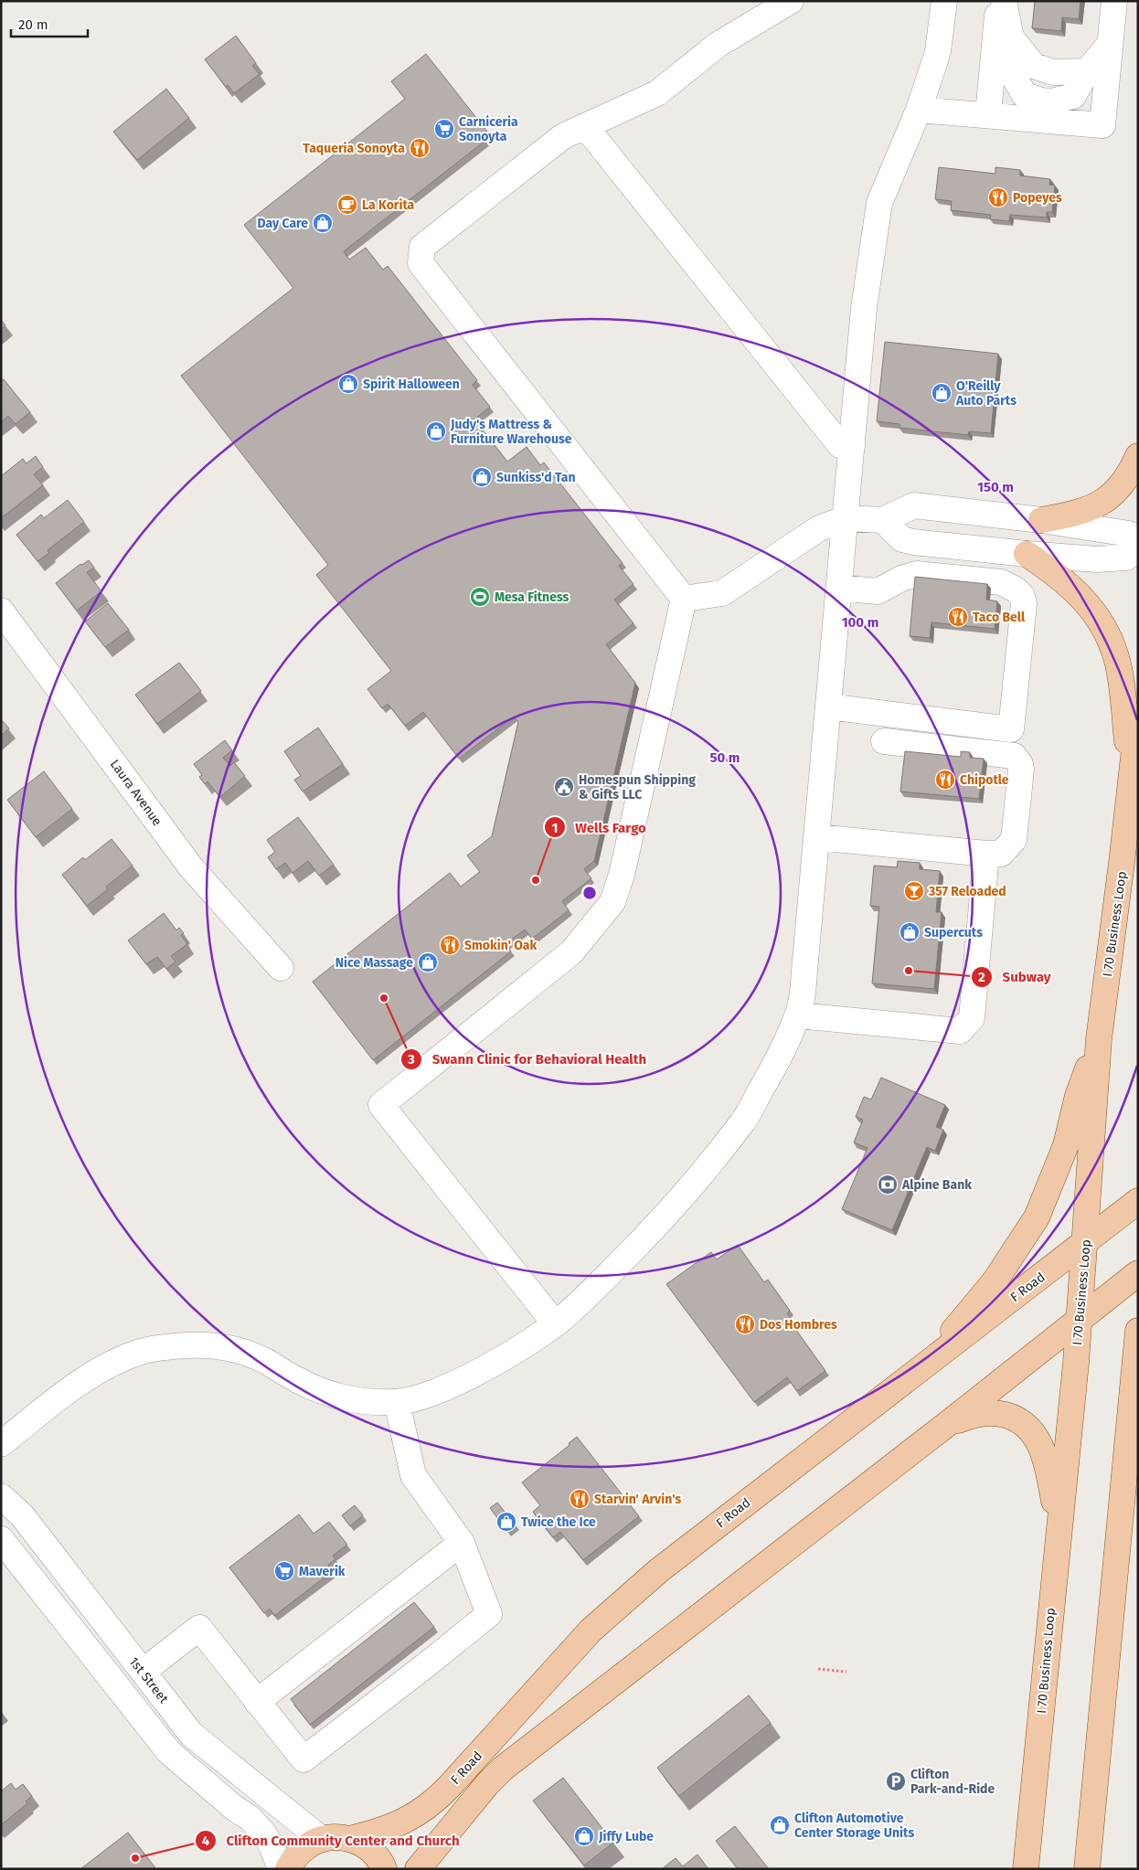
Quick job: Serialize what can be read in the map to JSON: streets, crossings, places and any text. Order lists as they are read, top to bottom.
{
  "streets": {
    "main road": ["I 70 Business Loop", "F Road"],
    "street": ["Laura Avenue", "1st Street"]
  },
  "crossings": [
    ["I 70 Business Loop", "F Road"]
  ],
  "places": {
    "supermarket": ["Carniceria Sonoyta", "Maverik"],
    "restaurant": [
      "Taqueria Sonoyta",
      "Popeyes",
      "Taco Bell",
      "Chipotle",
      "Smokin' Oak",
      "Dos Hombres",
      "Starvin' Arvin's"
    ],
    "cafe": ["La Korita"],
    "shop": [
      "Day Care",
      "Spirit Halloween",
      "O'Reilly Auto Parts",
      "Judy's Mattress & Furniture Warehouse",
      "Sunkiss'd Tan",
      "Supercuts",
      "Nice Massage",
      "Twice the Ice",
      "Clifton Automotive Center Storage Units",
      "Jiffy Lube"
    ],
    "sports": ["Mesa Fitness"],
    "public building": ["Homespun Shipping & Gifts LLC"],
    "other": [
      "Wells Fargo",
      "Subway",
      "Swann Clinic for Behavioral Health",
      "Clifton Community Center and Church"
    ],
    "bar": ["357 Reloaded"],
    "bank": ["Alpine Bank"],
    "parking": ["Clifton Park-and-Ride"]
  },
  "scale_bar": "20 m",
  "rings": ["150 m", "100 m", "50 m"]
}
